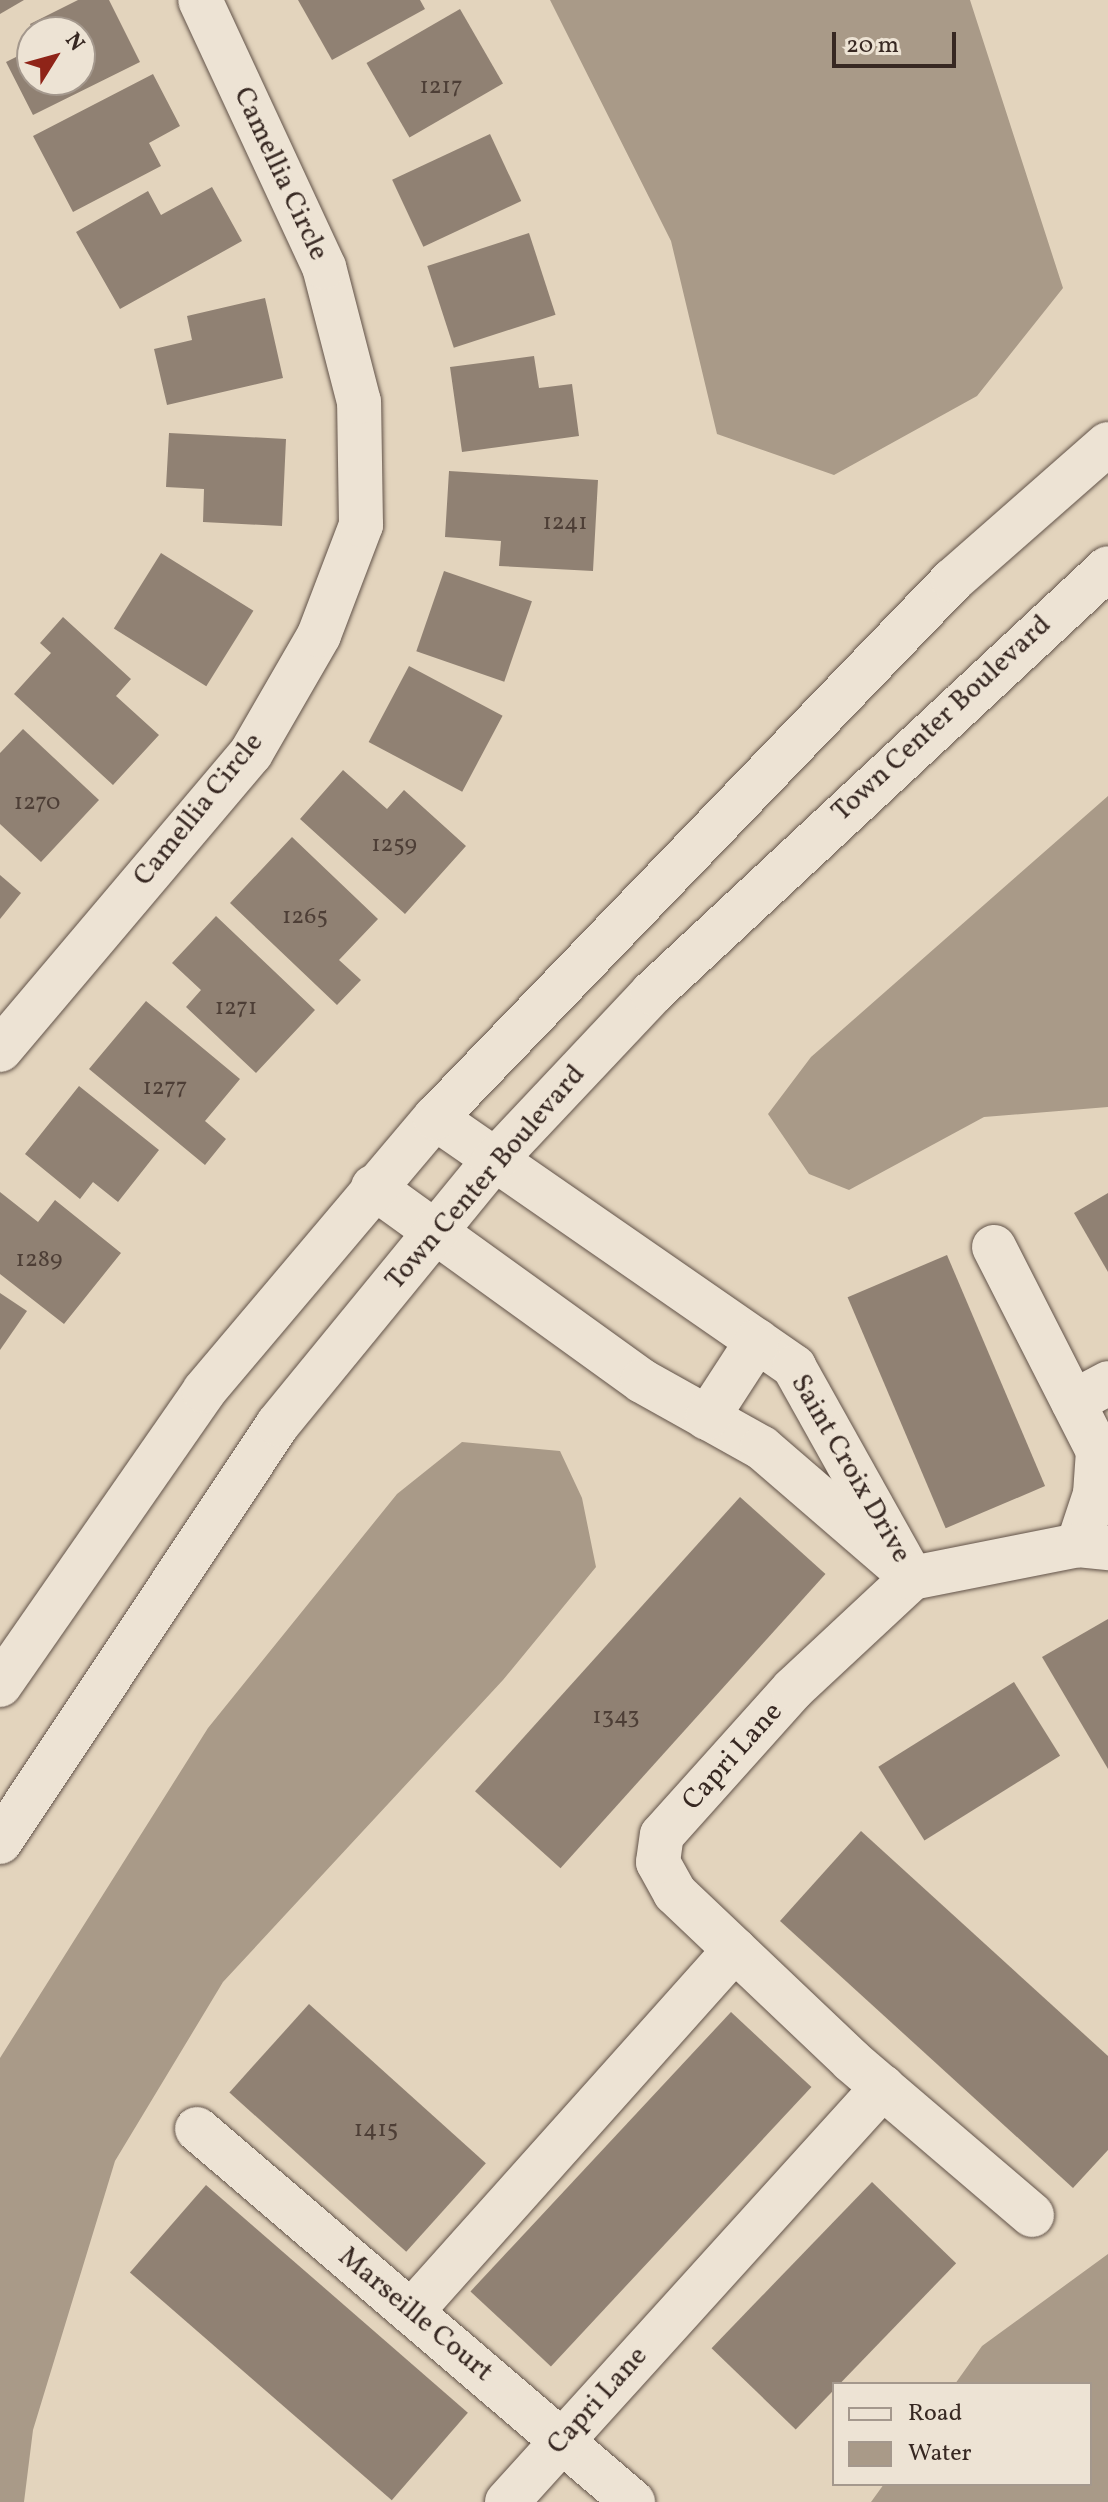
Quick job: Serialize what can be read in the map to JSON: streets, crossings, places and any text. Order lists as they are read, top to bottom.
{
  "streets": {
    "street": [
      "Camellia Circle",
      "Town Center Boulevard",
      "Saint Croix Drive",
      "Capri Lane",
      "Marseille Court"
    ]
  },
  "crossings": [
    ["Town Center Boulevard", "Saint Croix Drive"],
    ["Saint Croix Drive", "Capri Lane"],
    ["Capri Lane", "Marseille Court"]
  ],
  "house_numbers": [
    "1217",
    "1241",
    "1270",
    "1259",
    "1265",
    "1271",
    "1277",
    "1289",
    "1343",
    "1415"
  ],
  "legend": ["Road", "Water"],
  "scale_bar": "20 m",
  "north": "top right"
}
